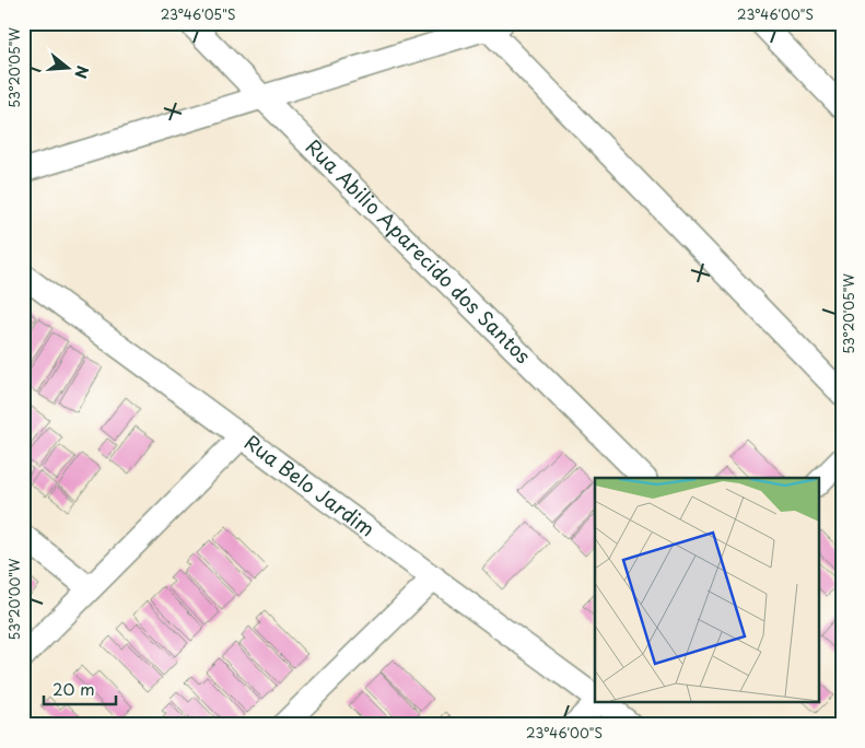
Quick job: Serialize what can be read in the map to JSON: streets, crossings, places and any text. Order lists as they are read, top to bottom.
{
  "streets": {
    "street": ["Rua Abilio Aparecido dos Santos", "Rua Belo Jardim"]
  },
  "scale_bar": "20 m",
  "north": "right",
  "coordinates": [
    "23°46'05\"S",
    "23°46'00\"S",
    "53°20'05\"W",
    "53°20'00\"W"
  ]
}
